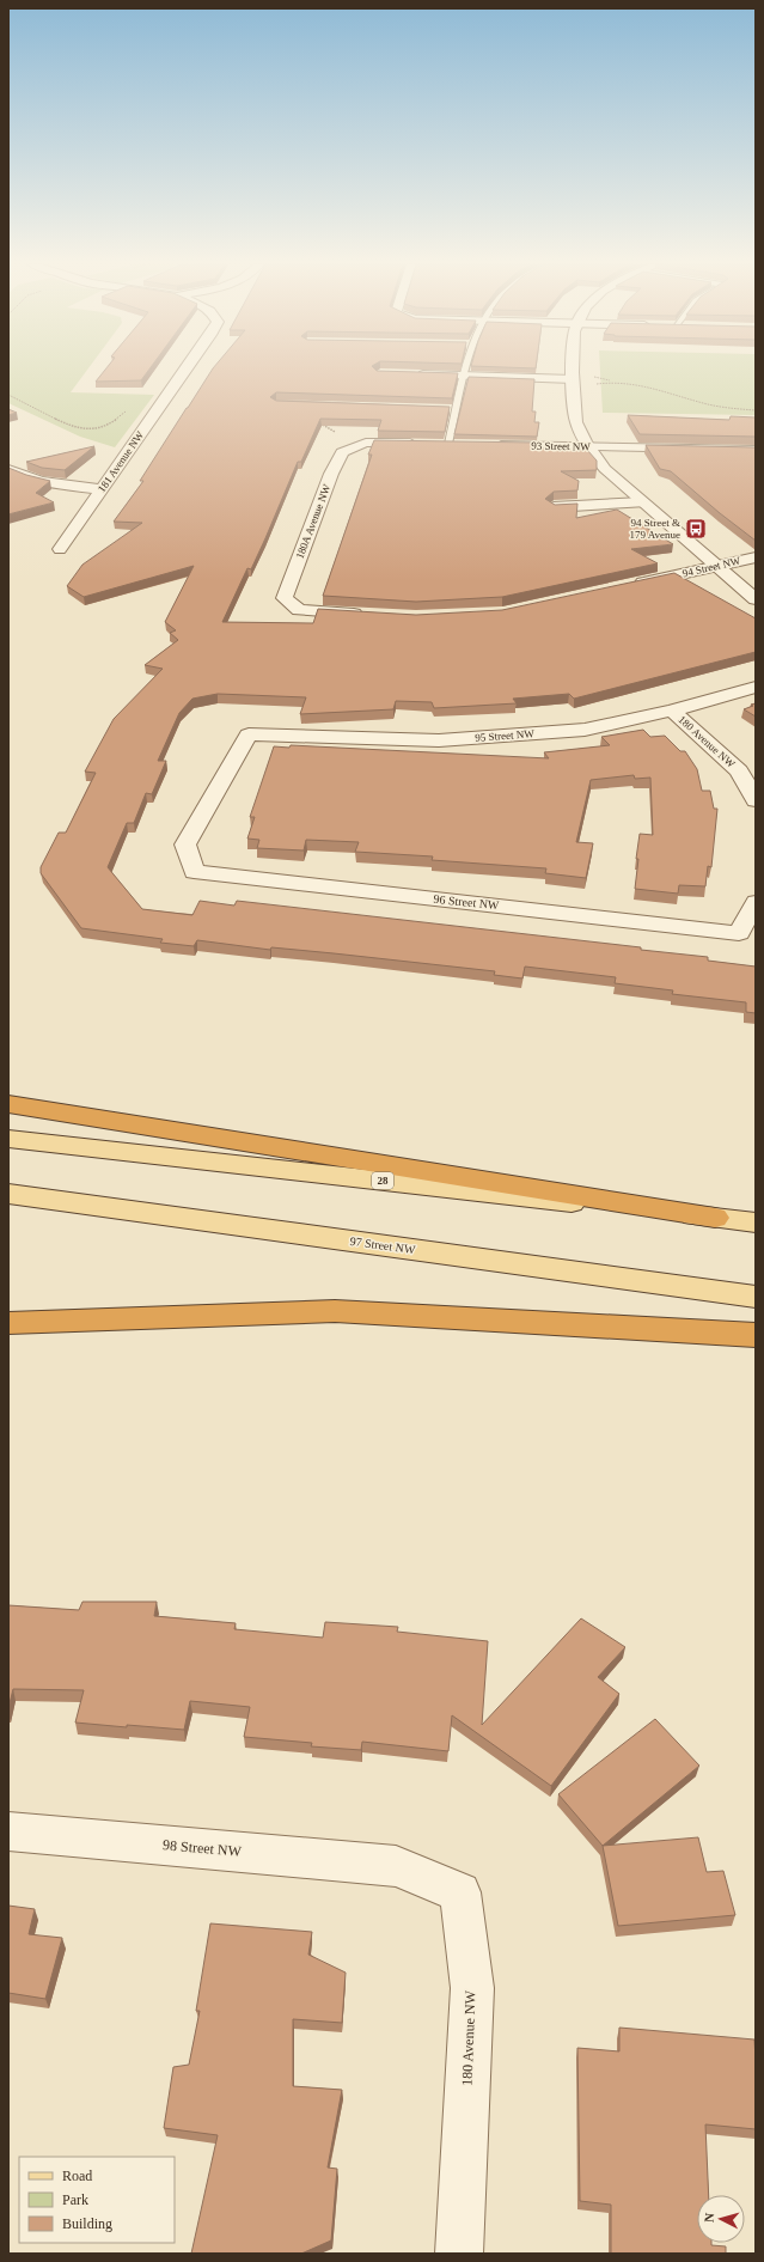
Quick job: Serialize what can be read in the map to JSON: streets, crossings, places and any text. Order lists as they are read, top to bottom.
{
  "streets": {
    "main road": ["28", "97 Street NW"],
    "street": [
      "93 Street NW",
      "181 Avenue NW",
      "180A Avenue NW",
      "94 Street NW",
      "95 Street NW",
      "180 Avenue NW",
      "96 Street NW",
      "98 Street NW"
    ]
  },
  "crossings": [
    ["95 Street NW", "180 Avenue NW"],
    ["95 Street NW", "96 Street NW"],
    ["180 Avenue NW", "98 Street NW"]
  ],
  "places": {
    "bus stop": ["94 Street & 179 Avenue"]
  },
  "legend": ["Road", "Park", "Building"],
  "north": "left"
}
